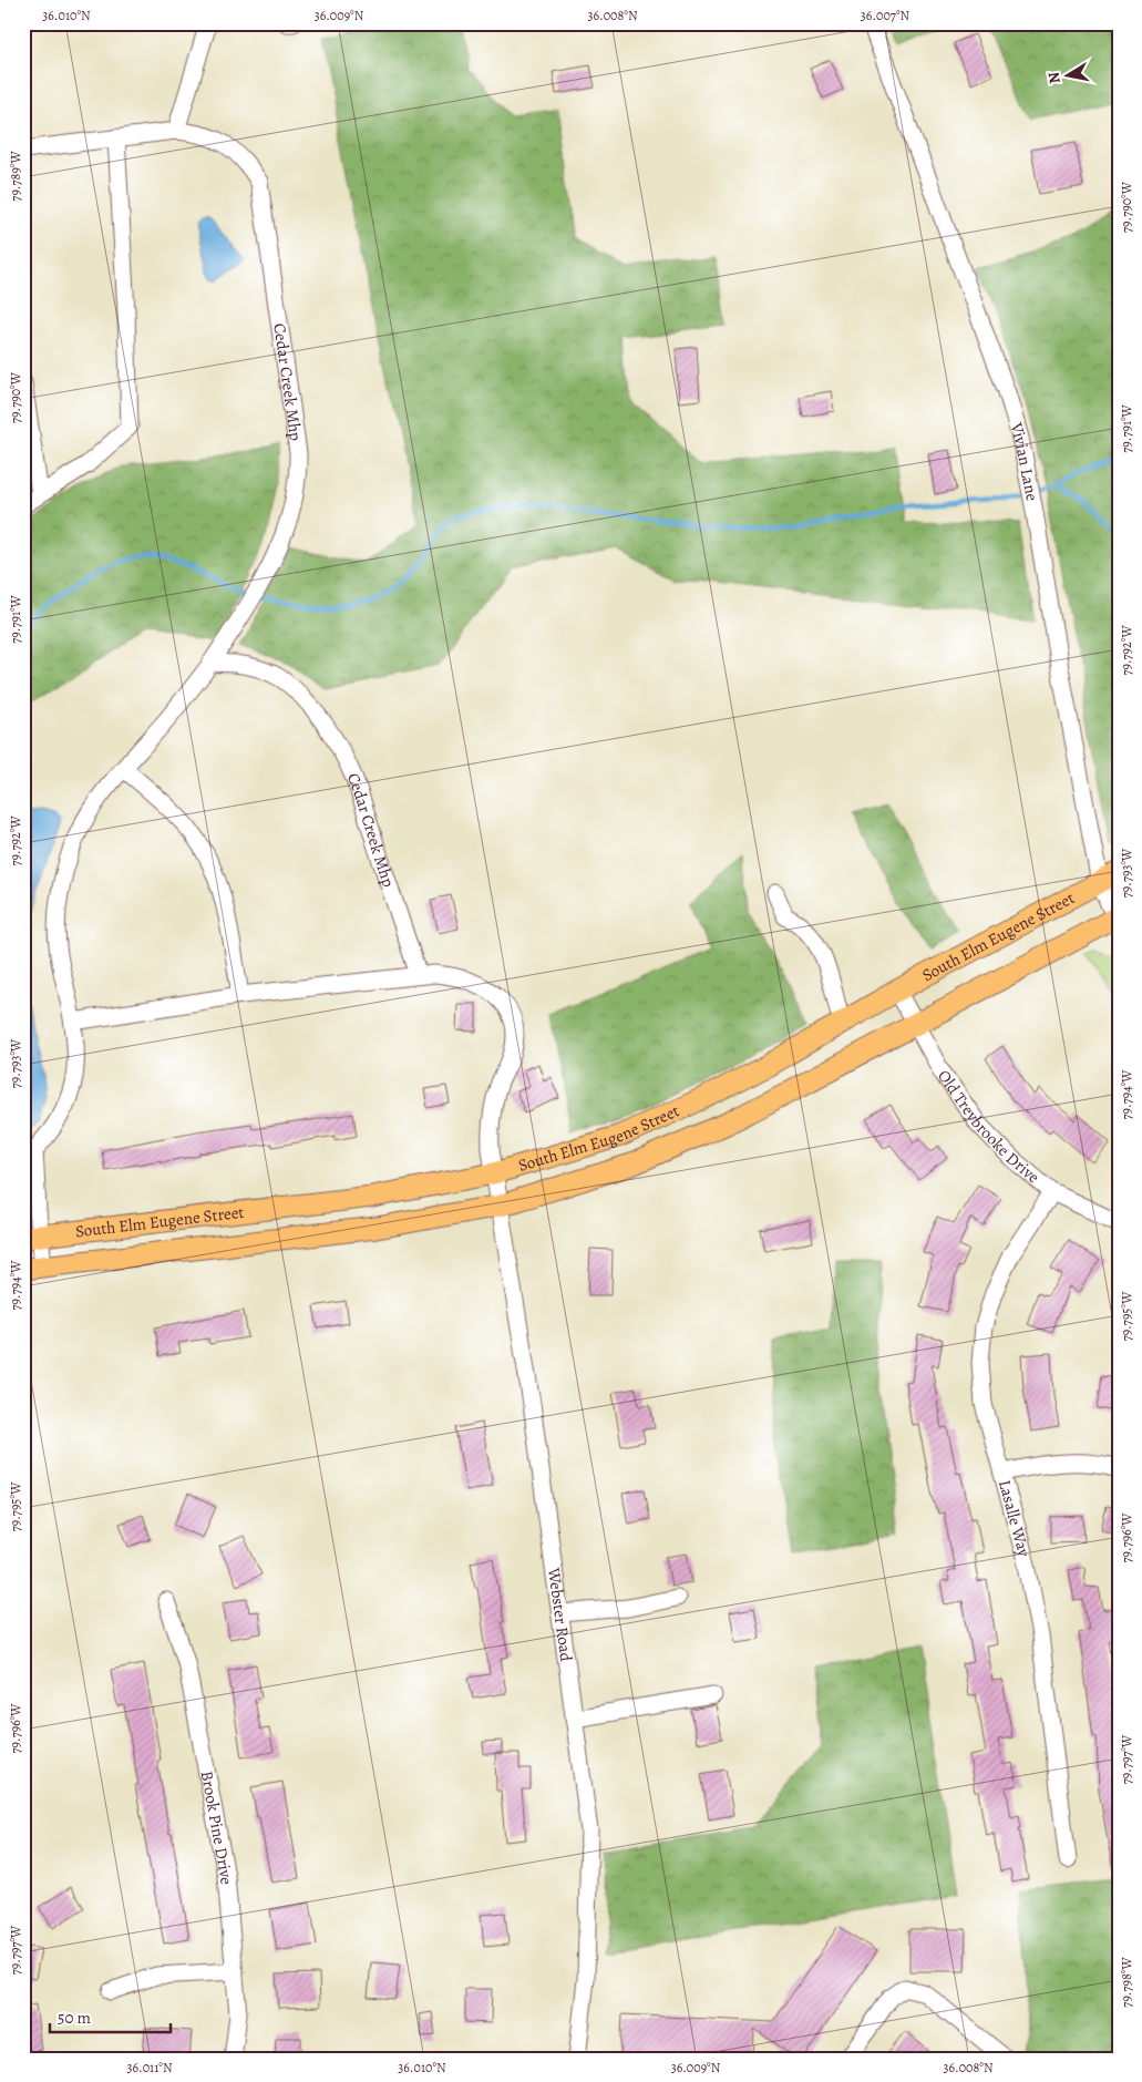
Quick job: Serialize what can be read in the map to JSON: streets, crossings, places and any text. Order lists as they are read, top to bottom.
{
  "streets": {
    "main road": ["South Elm Eugene Street"],
    "street": [
      "Cedar Creek Mhp",
      "Vivian Lane",
      "Old Treybrooke Drive",
      "Lasalle Way",
      "Webster Road",
      "Brook Pine Drive"
    ]
  },
  "crossings": [
    ["Cedar Creek Mhp", "South Elm Eugene Street"],
    ["Vivian Lane", "South Elm Eugene Street"],
    ["South Elm Eugene Street", "Old Treybrooke Drive"],
    ["South Elm Eugene Street", "Webster Road"],
    ["Old Treybrooke Drive", "Lasalle Way"]
  ],
  "scale_bar": "50 m",
  "north": "left",
  "coordinates": [
    "36.010°N",
    "36.009°N",
    "36.008°N",
    "36.007°N",
    "79.789°W",
    "79.790°W",
    "79.791°W",
    "79.792°W",
    "79.793°W",
    "79.794°W",
    "79.795°W",
    "79.796°W",
    "79.797°W",
    "79.798°W",
    "36.011°N"
  ]
}
